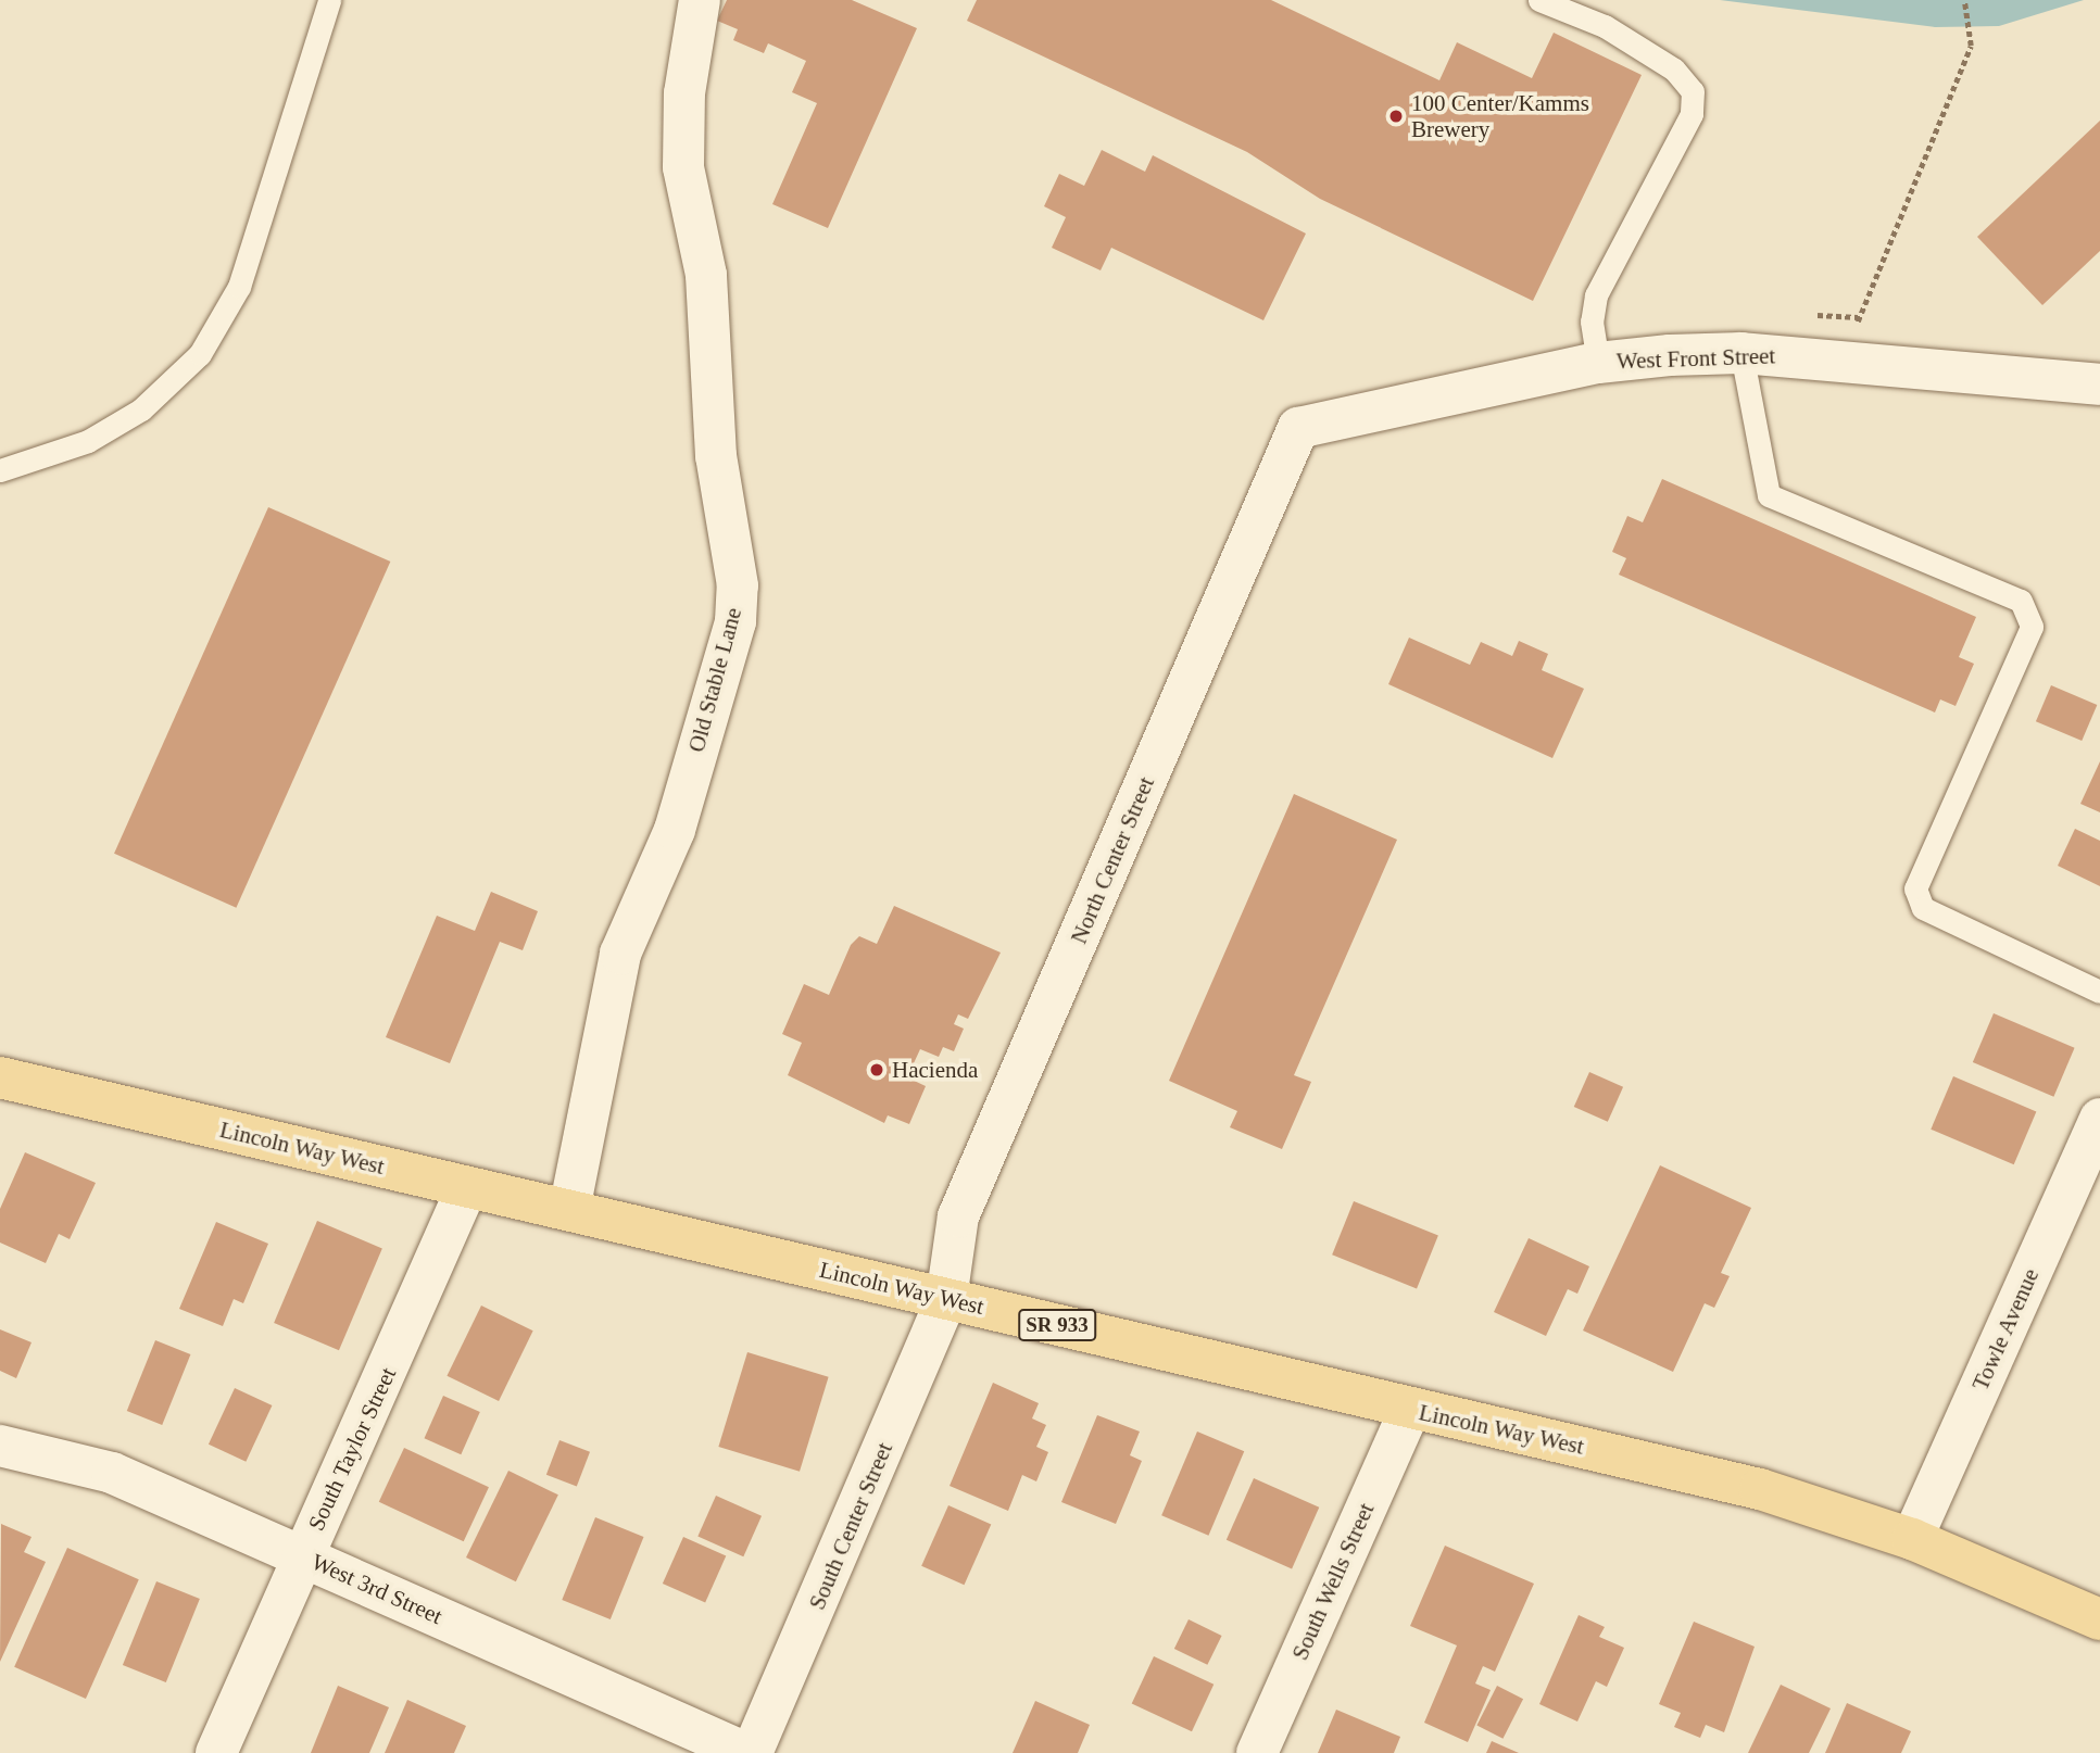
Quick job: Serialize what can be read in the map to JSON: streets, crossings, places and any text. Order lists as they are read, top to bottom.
{
  "streets": {
    "main road": ["Lincoln Way West", "SR 933"],
    "street": [
      "West Front Street",
      "Old Stable Lane",
      "North Center Street",
      "Towle Avenue",
      "South Taylor Street",
      "South Center Street",
      "South Wells Street",
      "West 3rd Street"
    ]
  },
  "crossings": [
    ["West Front Street", "North Center Street"],
    ["Old Stable Lane", "Lincoln Way West"],
    ["North Center Street", "Lincoln Way West"],
    ["North Center Street", "South Center Street"],
    ["Lincoln Way West", "Towle Avenue"],
    ["Lincoln Way West", "South Taylor Street"],
    ["Lincoln Way West", "South Center Street"],
    ["Lincoln Way West", "South Wells Street"],
    ["South Taylor Street", "West 3rd Street"]
  ],
  "places": ["100 Center/Kamms Brewery", "Hacienda"]
}
